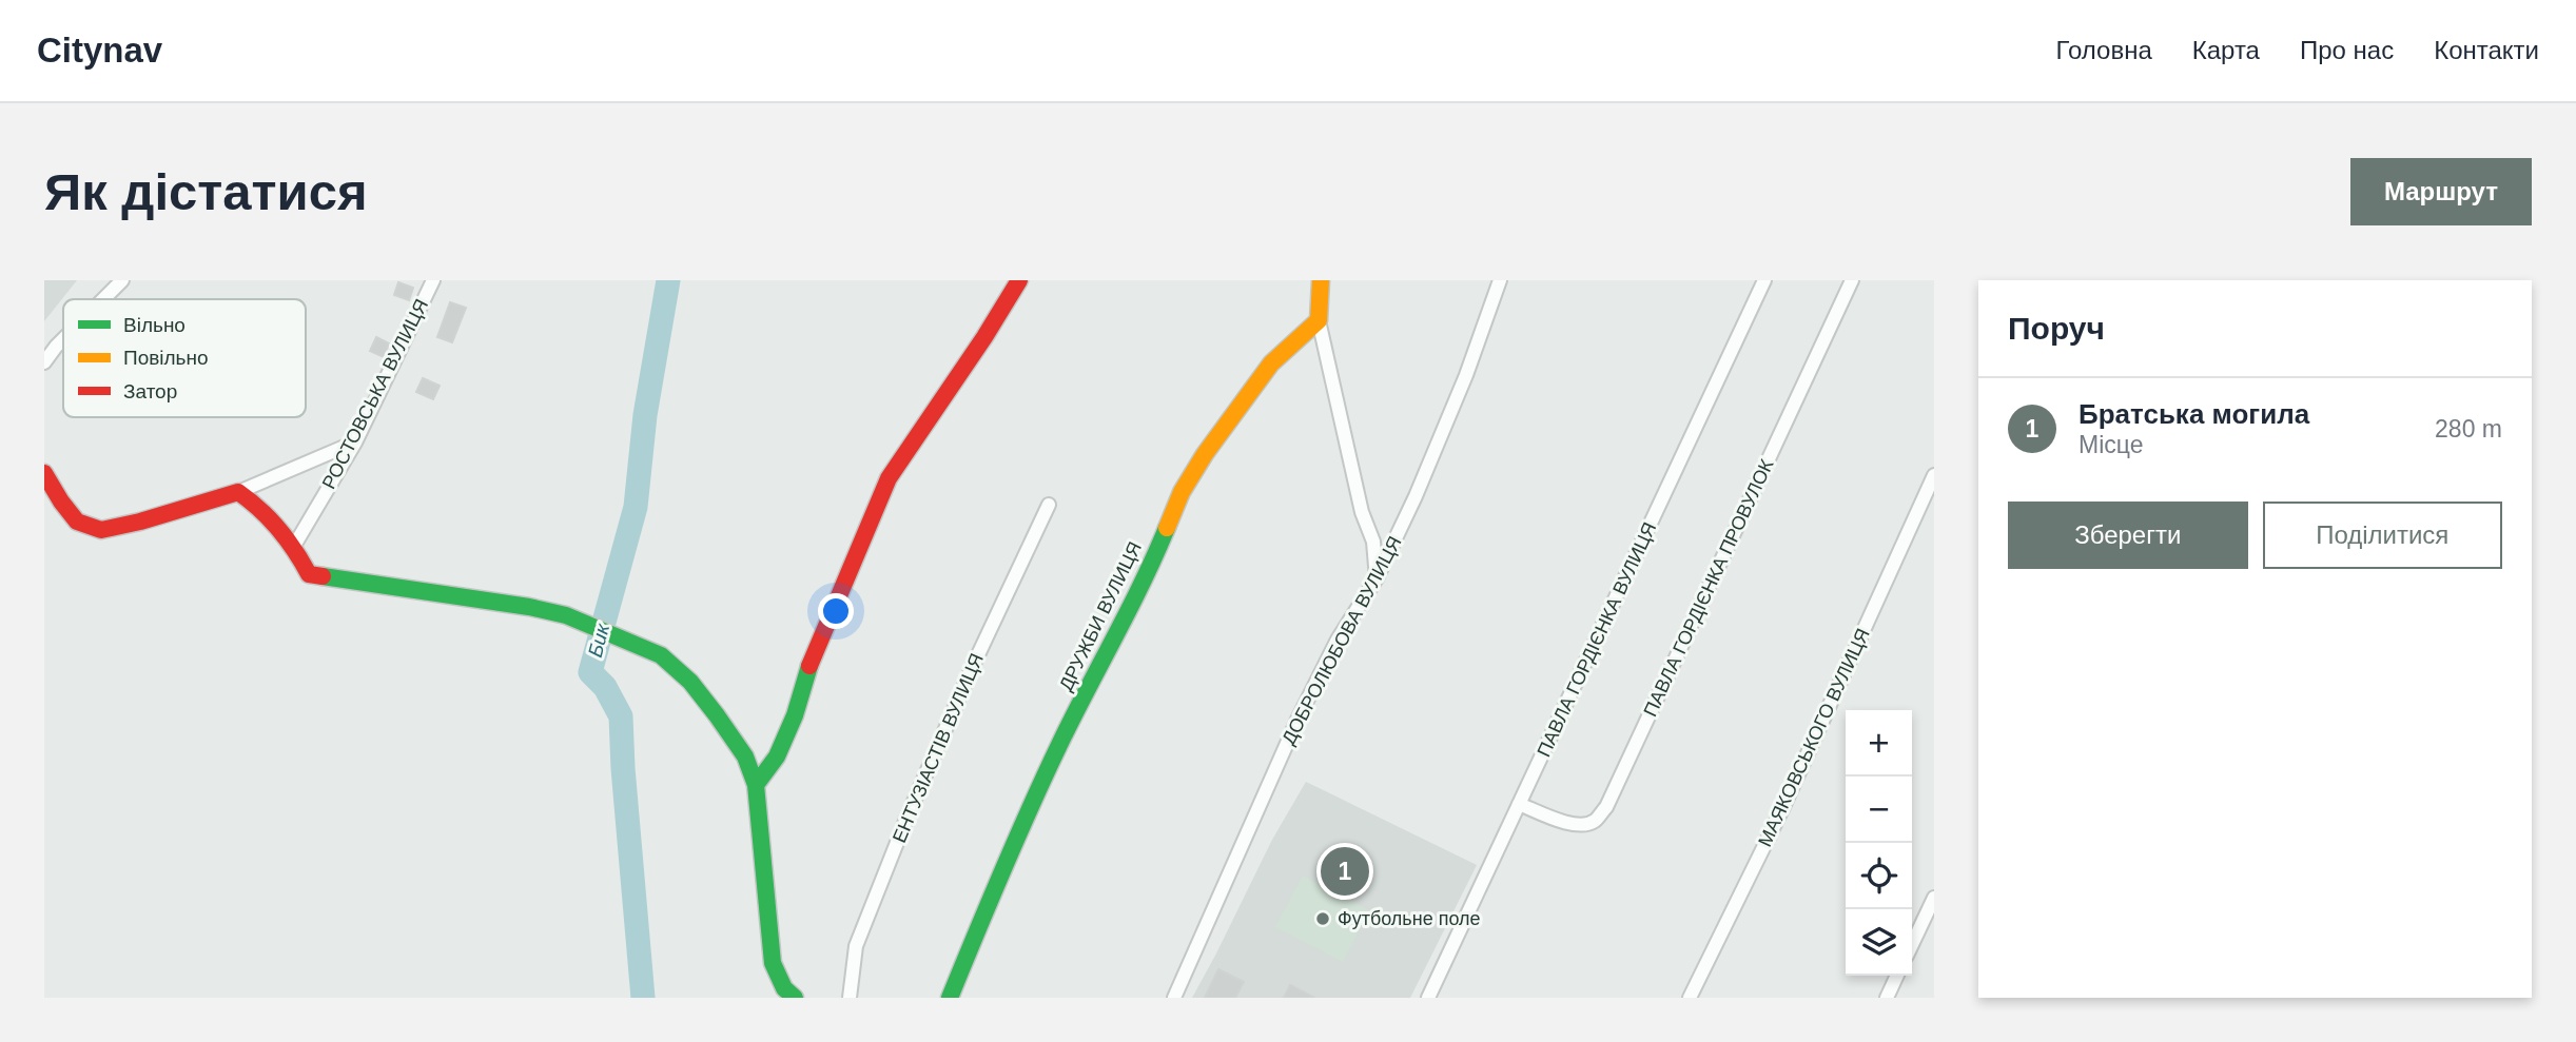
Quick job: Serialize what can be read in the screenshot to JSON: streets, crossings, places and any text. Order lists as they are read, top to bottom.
{
  "streets": {
    "street": [
      "РОСТОВСЬКА ВУЛИЦЯ",
      "ПАВЛА ГОРДІЄНКА ПРОВУЛОК",
      "ДРУЖБИ ВУЛИЦЯ",
      "ПАВЛА ГОРДІЄНКА ВУЛИЦЯ",
      "ДОБРОЛЮБОВА ВУЛИЦЯ",
      "МАЯКОВСЬКОГО ВУЛИЦЯ",
      "ЕНТУЗІАСТІВ ВУЛИЦЯ"
    ]
  },
  "crossings": [
    ["ПАВЛА ГОРДІЄНКА ПРОВУЛОК", "ПАВЛА ГОРДІЄНКА ВУЛИЦЯ"]
  ],
  "water": ["Бик"],
  "places": ["Футбольне поле"],
  "legend": ["Вільно", "Повільно", "Затор"],
  "page": {
    "header": "Citynav",
    "nav": [
      "Головна",
      "Карта",
      "Про нас",
      "Контакти"
    ],
    "buttons": [
      "Маршрут",
      ["Зберегти", "Поділитися"]
    ],
    "title": "Як дістатися",
    "heading": "Поруч",
    "list": [
      {
        "mark": "1",
        "name": "Братська могила",
        "note": "Місце",
        "value": "280 m"
      }
    ],
    "map_buttons": ["+", "−"],
    "pins": "1"
  }
}
